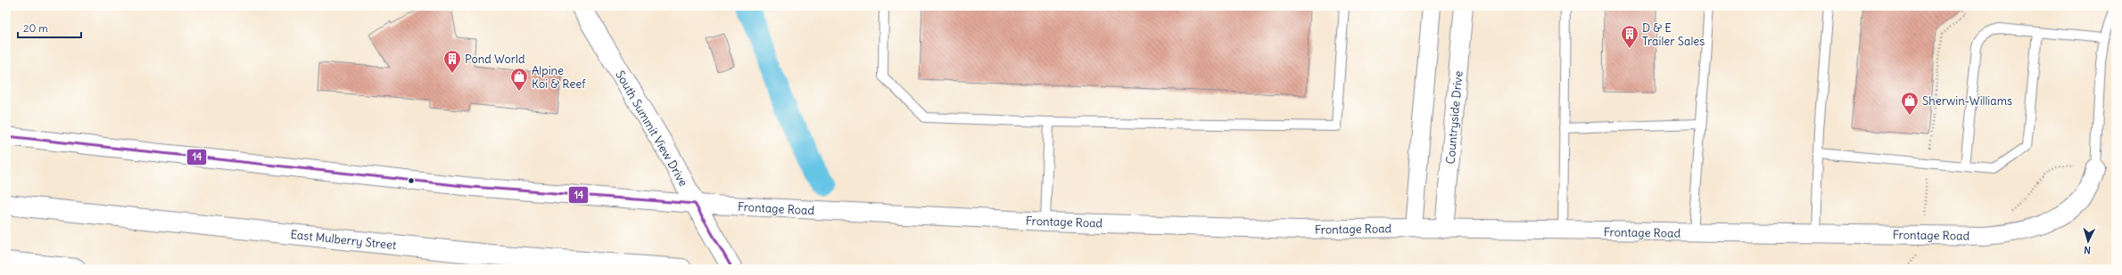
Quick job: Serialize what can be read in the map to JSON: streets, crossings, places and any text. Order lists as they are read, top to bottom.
{
  "streets": {
    "main road": ["South Summit View Drive", "East Mulberry Street"],
    "street": ["Countryside Drive", "Frontage Road"]
  },
  "crossings": [
    ["Countryside Drive", "Frontage Road"],
    ["South Summit View Drive", "Frontage Road"]
  ],
  "places": {
    "building": ["D & E Trailer Sales", "Pond World"],
    "shop": ["Alpine Koi & Reef", "Sherwin-Williams"]
  },
  "lines": ["transit line 14"],
  "scale_bar": "20 m",
  "north": "bottom"
}
